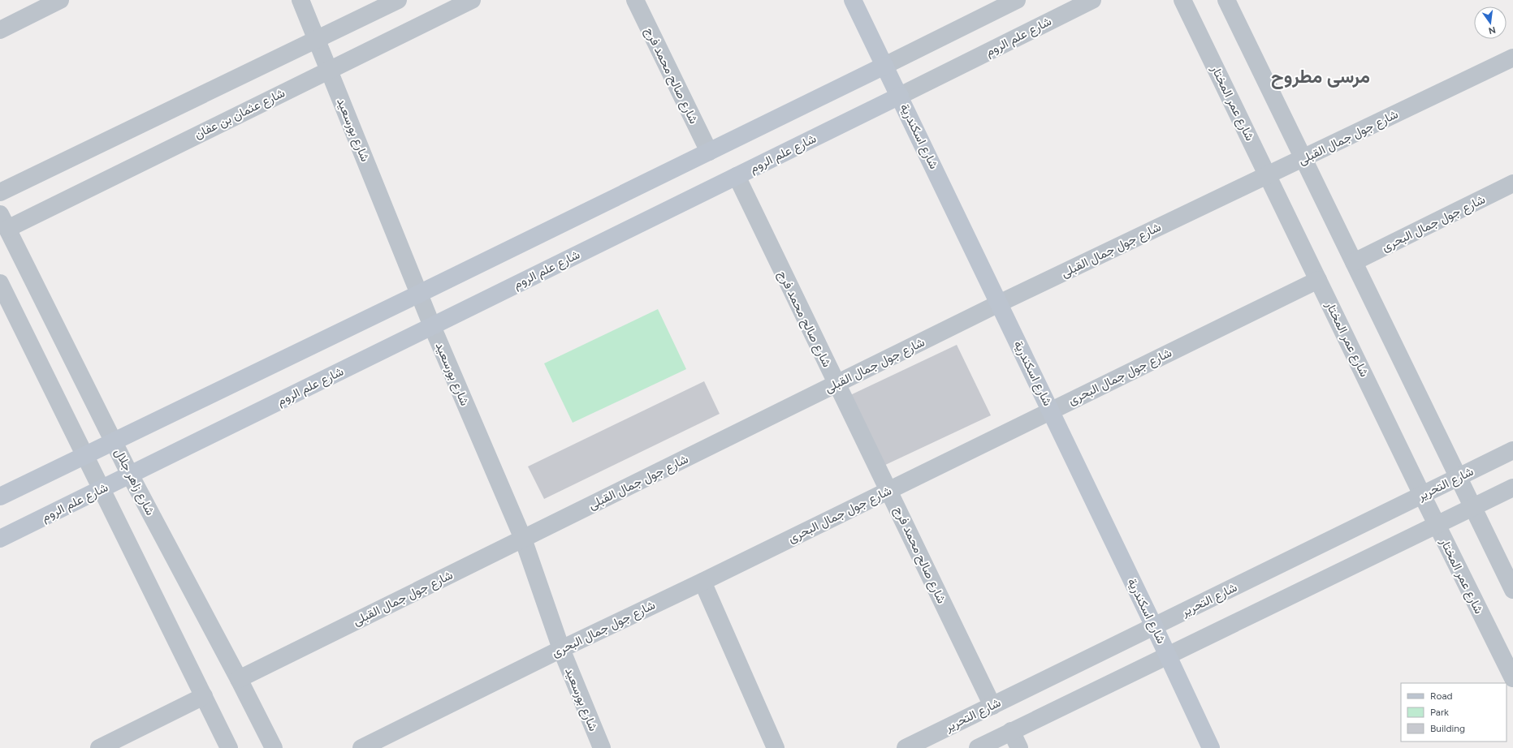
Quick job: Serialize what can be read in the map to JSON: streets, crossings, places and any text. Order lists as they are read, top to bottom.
{
  "streets": {
    "street": [
      "شارع علم الروم",
      "شارع صالح محمد فرج",
      "شارع عمر المختار",
      "شارع عثمان بن عفان",
      "شارع بورسعيد",
      "شارع اسكندرية",
      "شارع جول جمال القبلى",
      "شارع جول جمال البحرى",
      "شارع زاهر جلال",
      "شارع التحرير"
    ]
  },
  "crossings": [
    ["شارع علم الروم", "شارع صالح محمد فرج"],
    ["شارع علم الروم", "شارع بورسعيد"],
    ["شارع علم الروم", "شارع اسكندرية"],
    ["شارع علم الروم", "شارع زاهر جلال"],
    ["شارع صالح محمد فرج", "شارع جول جمال القبلى"],
    ["شارع صالح محمد فرج", "شارع جول جمال البحرى"],
    ["شارع صالح محمد فرج", "شارع التحرير"],
    ["شارع عمر المختار", "شارع جول جمال القبلى"],
    ["شارع عمر المختار", "شارع جول جمال البحرى"],
    ["شارع عمر المختار", "شارع التحرير"],
    ["شارع عثمان بن عفان", "شارع بورسعيد"],
    ["شارع عثمان بن عفان", "شارع زاهر جلال"],
    ["شارع بورسعيد", "شارع جول جمال القبلى"],
    ["شارع بورسعيد", "شارع جول جمال البحرى"],
    ["شارع اسكندرية", "شارع جول جمال القبلى"],
    ["شارع اسكندرية", "شارع جول جمال البحرى"],
    ["شارع اسكندرية", "شارع التحرير"],
    ["شارع جول جمال القبلى", "شارع زاهر جلال"]
  ],
  "districts": ["مرسى مطروح"],
  "legend": ["Road", "Park", "Building"],
  "north": "bottom"
}
